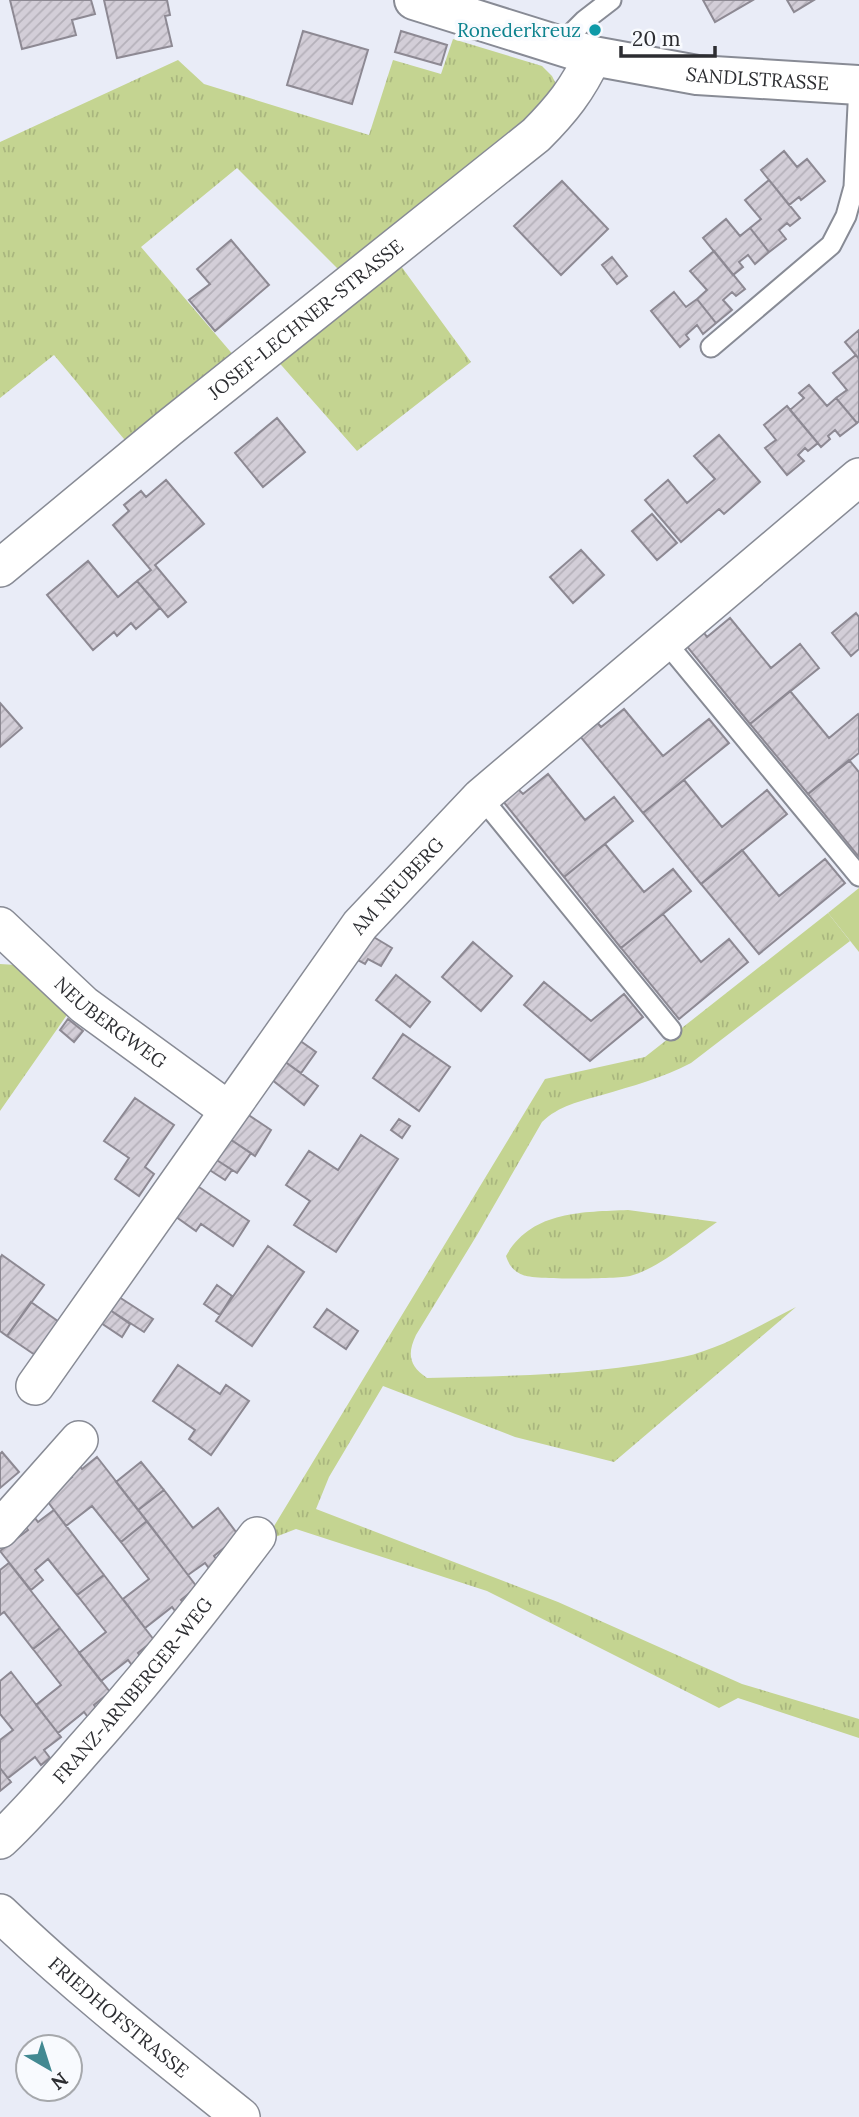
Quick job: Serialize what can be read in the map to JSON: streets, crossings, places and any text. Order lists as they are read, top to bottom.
{
  "streets": {
    "street": [
      "SANDLSTRASSE",
      "JOSEF-LECHNER-STRASSE",
      "AM NEUBERG",
      "NEUBERGWEG",
      "FRANZ-ARNBERGER-WEG",
      "FRIEDHOFSTRASSE"
    ]
  },
  "crossings": [
    ["SANDLSTRASSE", "JOSEF-LECHNER-STRASSE"],
    ["AM NEUBERG", "NEUBERGWEG"]
  ],
  "places": ["Ronederkreuz"],
  "scale_bar": "20 m",
  "north": "bottom right"
}
